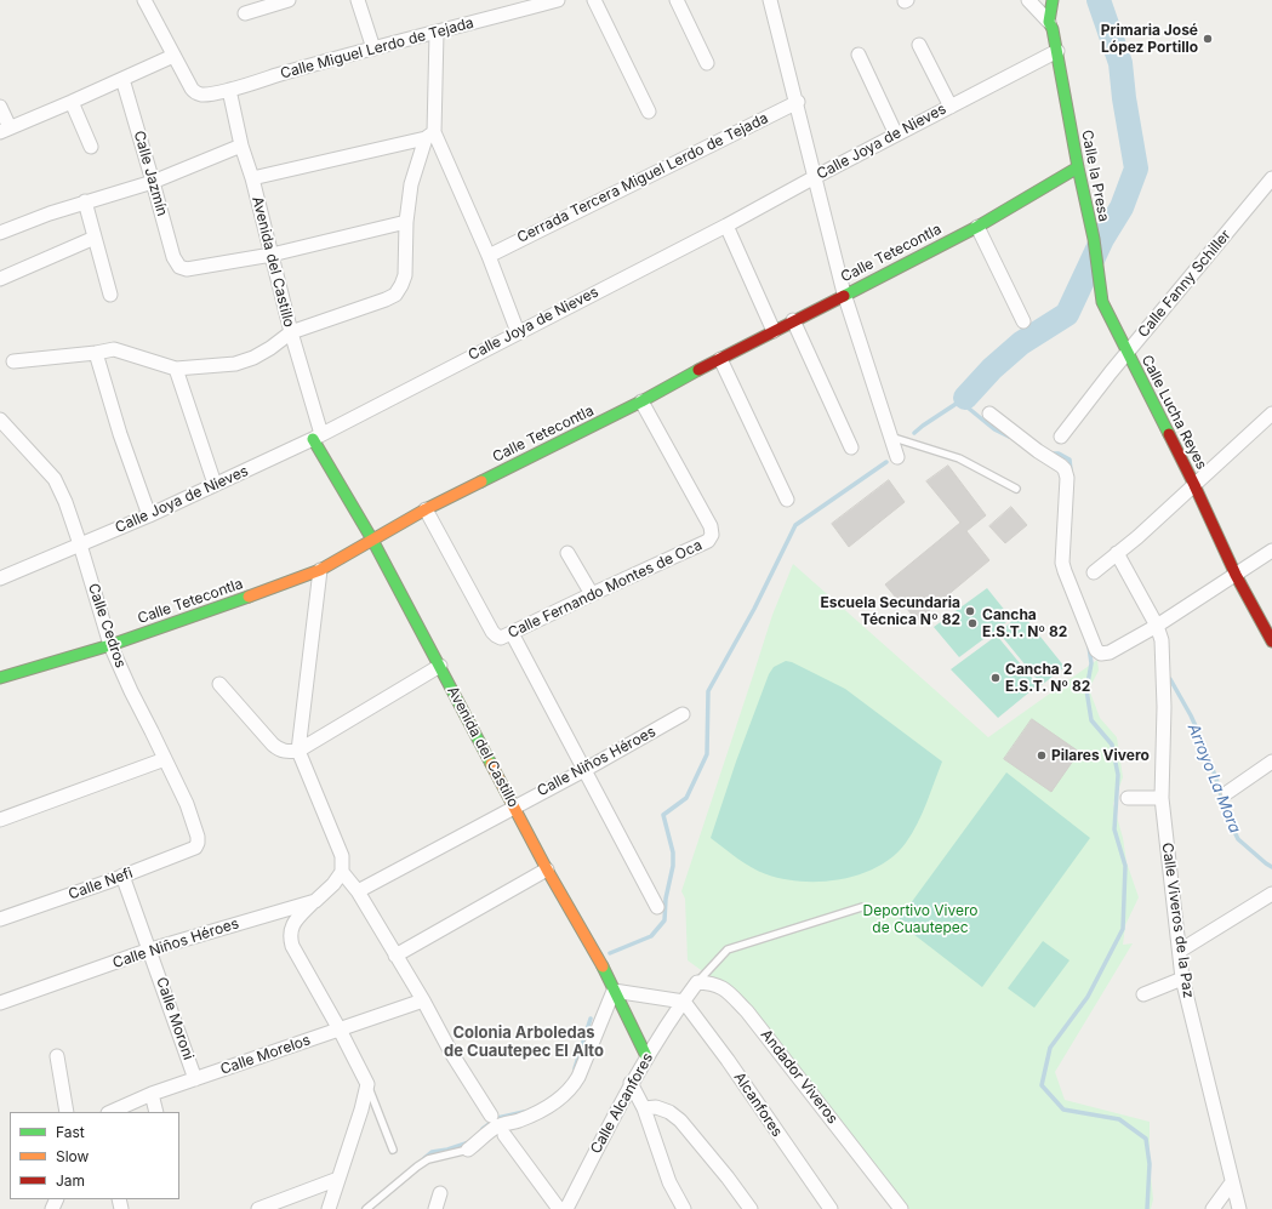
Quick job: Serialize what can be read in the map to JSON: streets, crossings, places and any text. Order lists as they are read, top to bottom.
{
  "streets": {
    "street": [
      "Calle Miguel Lerdo de Tejada",
      "Calle Joya de Nieves",
      "Calle Jazmín",
      "Calle la Presa",
      "Cerrada Tercera Miguel Lerdo de Tejada",
      "Calle Tetecontla",
      "Avenida del Castillo",
      "Calle Fanny Schiller",
      "Calle Lucha Reyes",
      "Calle Fernando Montes de Oca",
      "Calle Cedros",
      "Calle Niños Héroes",
      "Calle Nefi",
      "Calle Viveros de la Paz",
      "Calle Moroni",
      "Calle Morelos",
      "Andador Viveros",
      "Calle Alcanfores",
      "Alcanfores"
    ]
  },
  "crossings": [
    ["Calle Miguel Lerdo de Tejada", "Avenida del Castillo"],
    ["Calle Joya de Nieves", "Calle la Presa"],
    ["Calle Joya de Nieves", "Avenida del Castillo"],
    ["Calle Joya de Nieves", "Calle Cedros"],
    ["Calle Jazmín", "Avenida del Castillo"],
    ["Calle la Presa", "Calle Tetecontla"],
    ["Calle la Presa", "Calle Fanny Schiller"],
    ["Calle la Presa", "Calle Lucha Reyes"],
    ["Calle Tetecontla", "Avenida del Castillo"],
    ["Calle Tetecontla", "Calle Fernando Montes de Oca"],
    ["Calle Tetecontla", "Calle Cedros"],
    ["Avenida del Castillo", "Calle Niños Héroes"],
    ["Avenida del Castillo", "Calle Alcanfores"],
    ["Calle Fanny Schiller", "Calle Lucha Reyes"],
    ["Calle Cedros", "Calle Nefi"],
    ["Calle Niños Héroes", "Calle Moroni"],
    ["Calle Nefi", "Calle Moroni"],
    ["Calle Moroni", "Calle Morelos"],
    ["Calle Alcanfores", "Alcanfores"]
  ],
  "districts": ["Colonia Arboledas de Cuautepec El Alto"],
  "water": ["Arroyo La Mora"],
  "parks": ["Deportivo Vivero de Cuautepec"],
  "places": [
    "Primaria José López Portillo",
    "Escuela Secundaria Técnica Nº 82",
    "Cancha E.S.T. Nº 82",
    "Cancha 2 E.S.T. Nº 82",
    "Pilares Vivero"
  ],
  "legend": ["Fast", "Slow", "Jam"]
}
